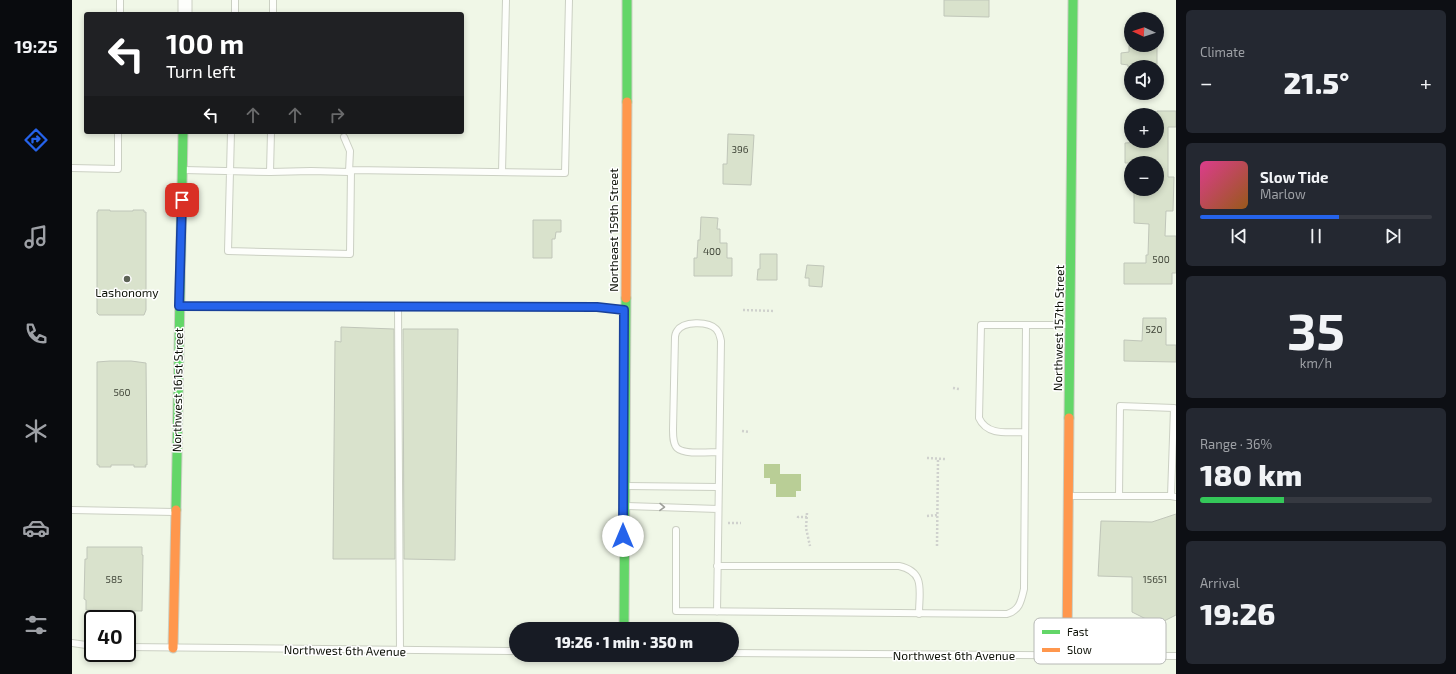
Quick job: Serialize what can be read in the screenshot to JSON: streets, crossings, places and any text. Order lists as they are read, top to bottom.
{
  "streets": {
    "street": ["Northeast 159th Street", "Northwest 157th Street", "Northwest 161st Street"],
    "lane": ["Northwest 6th Avenue"]
  },
  "crossings": [
    ["Northwest 161st Street", "Northwest 6th Avenue"]
  ],
  "places": ["Lashonomy"],
  "house_numbers": [
    "396",
    "400",
    "500",
    "520",
    "560",
    "585",
    "15651"
  ],
  "legend": ["Fast", "Slow"],
  "north": "left",
  "page": {
    "tabs": "19:25",
    "tile": [
      "Climate",
      ["35", "km/h"],
      ["Range · 36%", "180 km"],
      ["Arrival", "19:26"]
    ],
    "map_buttons": ["+", "−"],
    "turn": ["100 m", "Turn left"],
    "heat": ["−", "21.5°", "+"],
    "song": ["Slow Tide", "Marlow"],
    "limit": "40",
    "trip": "19:26 · 1 min · 350 m"
  }
}
